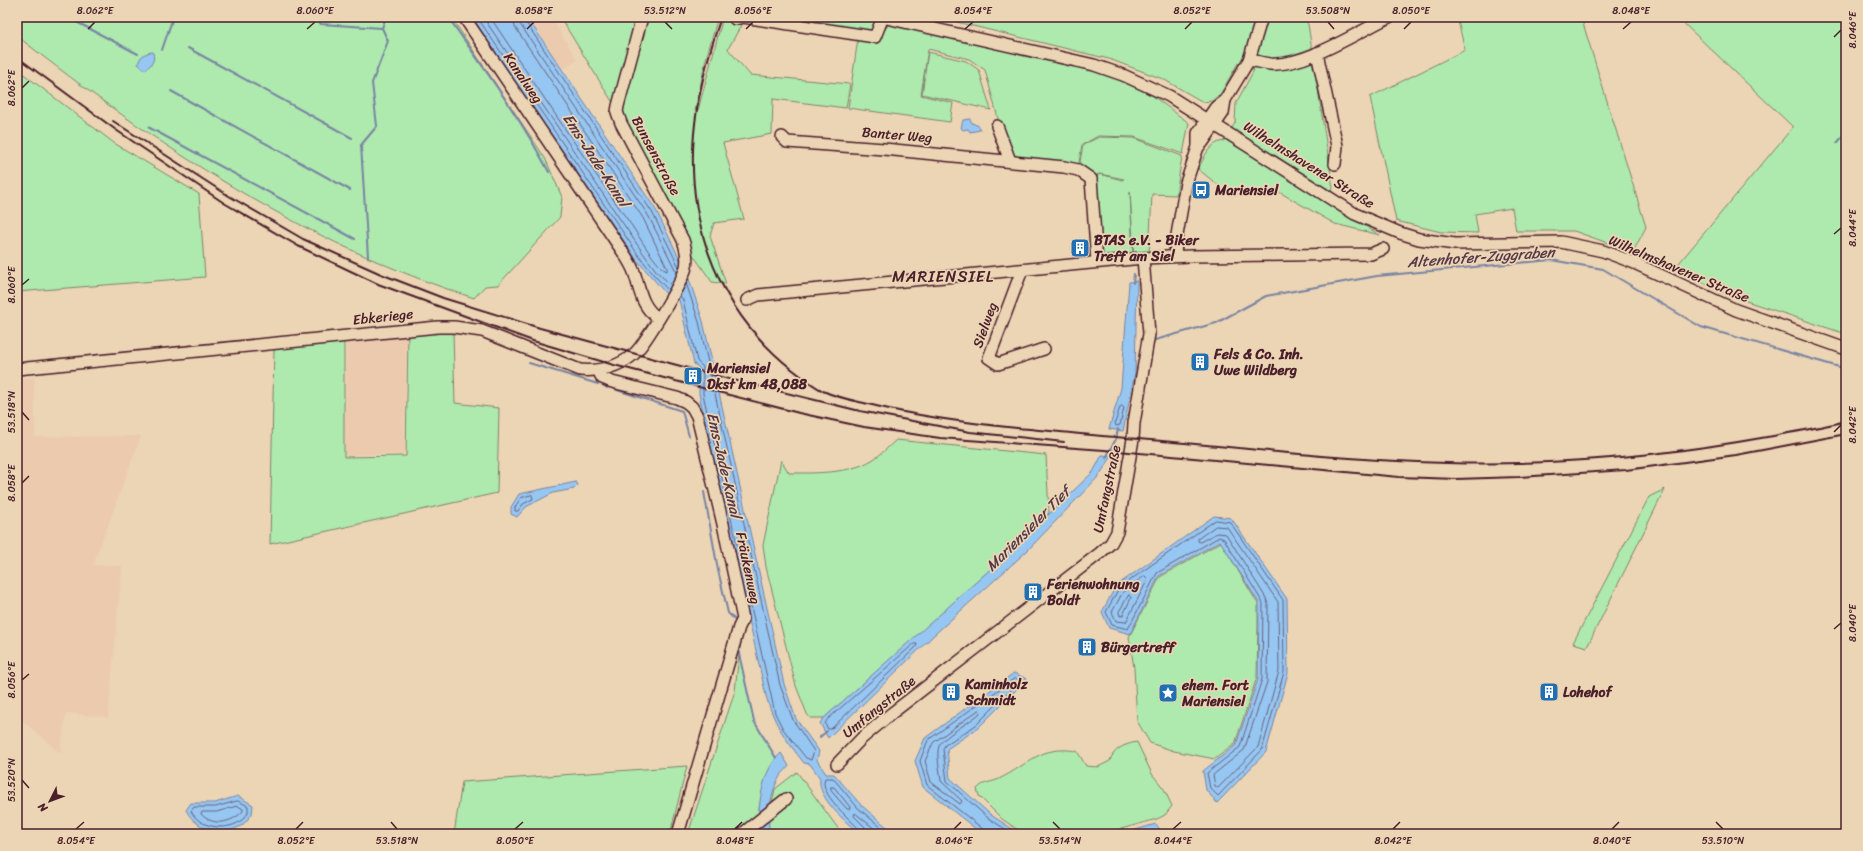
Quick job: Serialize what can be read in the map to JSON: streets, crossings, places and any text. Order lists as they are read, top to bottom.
{
  "streets": {
    "street": [
      "Kanalweg",
      "Banter Weg",
      "Bunsenstraße",
      "Wilhelmshavener Straße",
      "Ebkeriege",
      "Sielweg",
      "Umfangstraße",
      "Fräukenweg"
    ]
  },
  "crossings": [
    ["Kanalweg", "Ebkeriege"],
    ["Bunsenstraße", "Ebkeriege"],
    ["Ebkeriege", "Fräukenweg"]
  ],
  "districts": ["MARIENSIEL"],
  "water": ["Ems-Jade-Kanal", "Altenhofer-Zuggraben", "Mariensieler Tief"],
  "places": {
    "bus stop": ["Mariensiel"],
    "building": [
      "BTAS e.V. - Biker Treff am Siel",
      "Fels & Co. Inh. Uwe Wildberg",
      "Mariensiel Dkst km 48,088",
      "Ferienwohnung Boldt",
      "Bürgertreff",
      "Kaminholz Schmidt",
      "Lohehof"
    ],
    "place": ["ehem. Fort Mariensiel"]
  },
  "north": "bottom left",
  "coordinates": [
    "8.062°E",
    "8.060°E",
    "8.058°E",
    "53.512°N",
    "8.056°E",
    "8.054°E",
    "8.052°E",
    "53.508°N",
    "8.050°E",
    "8.048°E",
    "8.046°E",
    "8.044°E",
    "53.518°N",
    "8.042°E",
    "8.040°E",
    "53.520°N",
    "53.514°N",
    "53.510°N"
  ]
}
